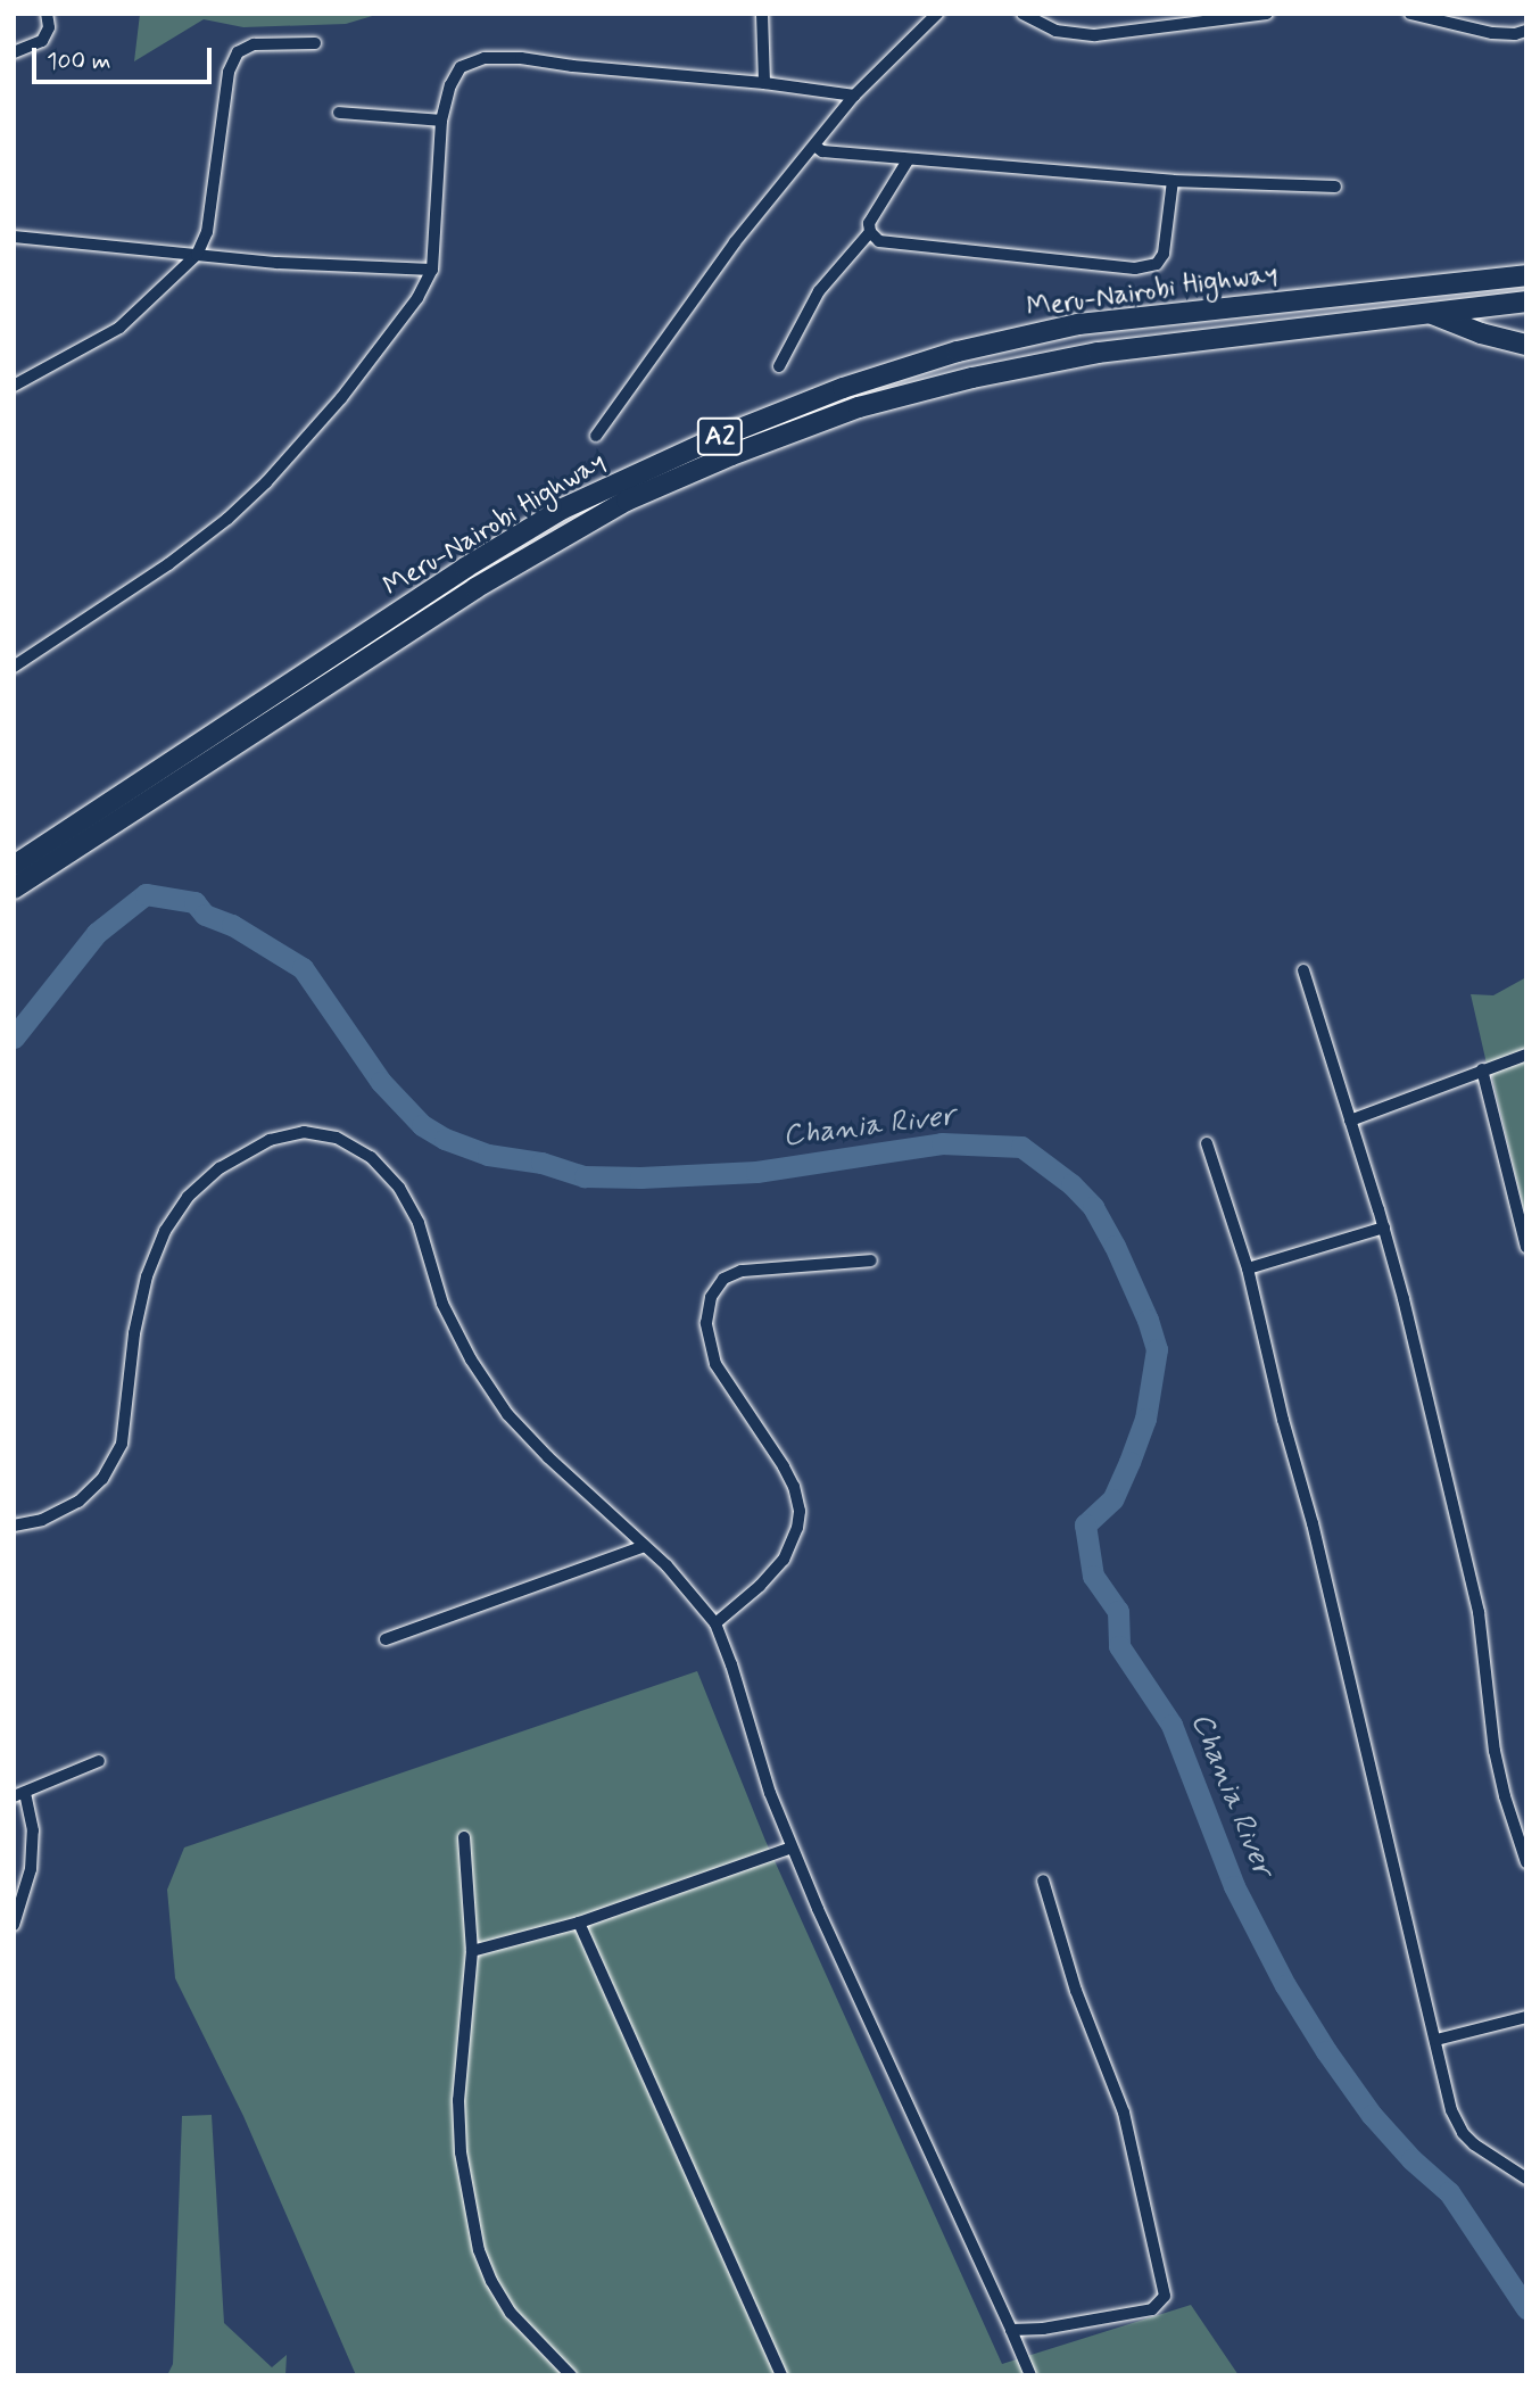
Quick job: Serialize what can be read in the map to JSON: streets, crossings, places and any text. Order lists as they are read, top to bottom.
{
  "streets": {
    "highway": ["Meru-Nairobi Highway", "A2"]
  },
  "water": ["Chania River"],
  "scale_bar": "100 m"
}
